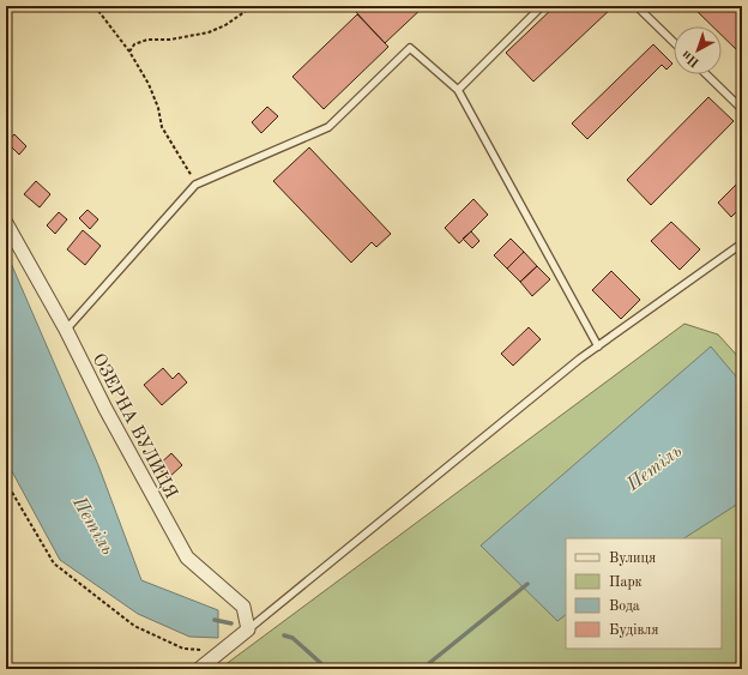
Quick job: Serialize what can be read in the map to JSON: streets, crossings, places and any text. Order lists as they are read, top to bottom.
{
  "streets": {
    "street": ["ОЗЕРНА ВУЛИЦЯ"]
  },
  "water": ["Петіль"],
  "legend": [
    "Вулиця",
    "Парк",
    "Вода",
    "Будівля"
  ],
  "north": "bottom left"
}
